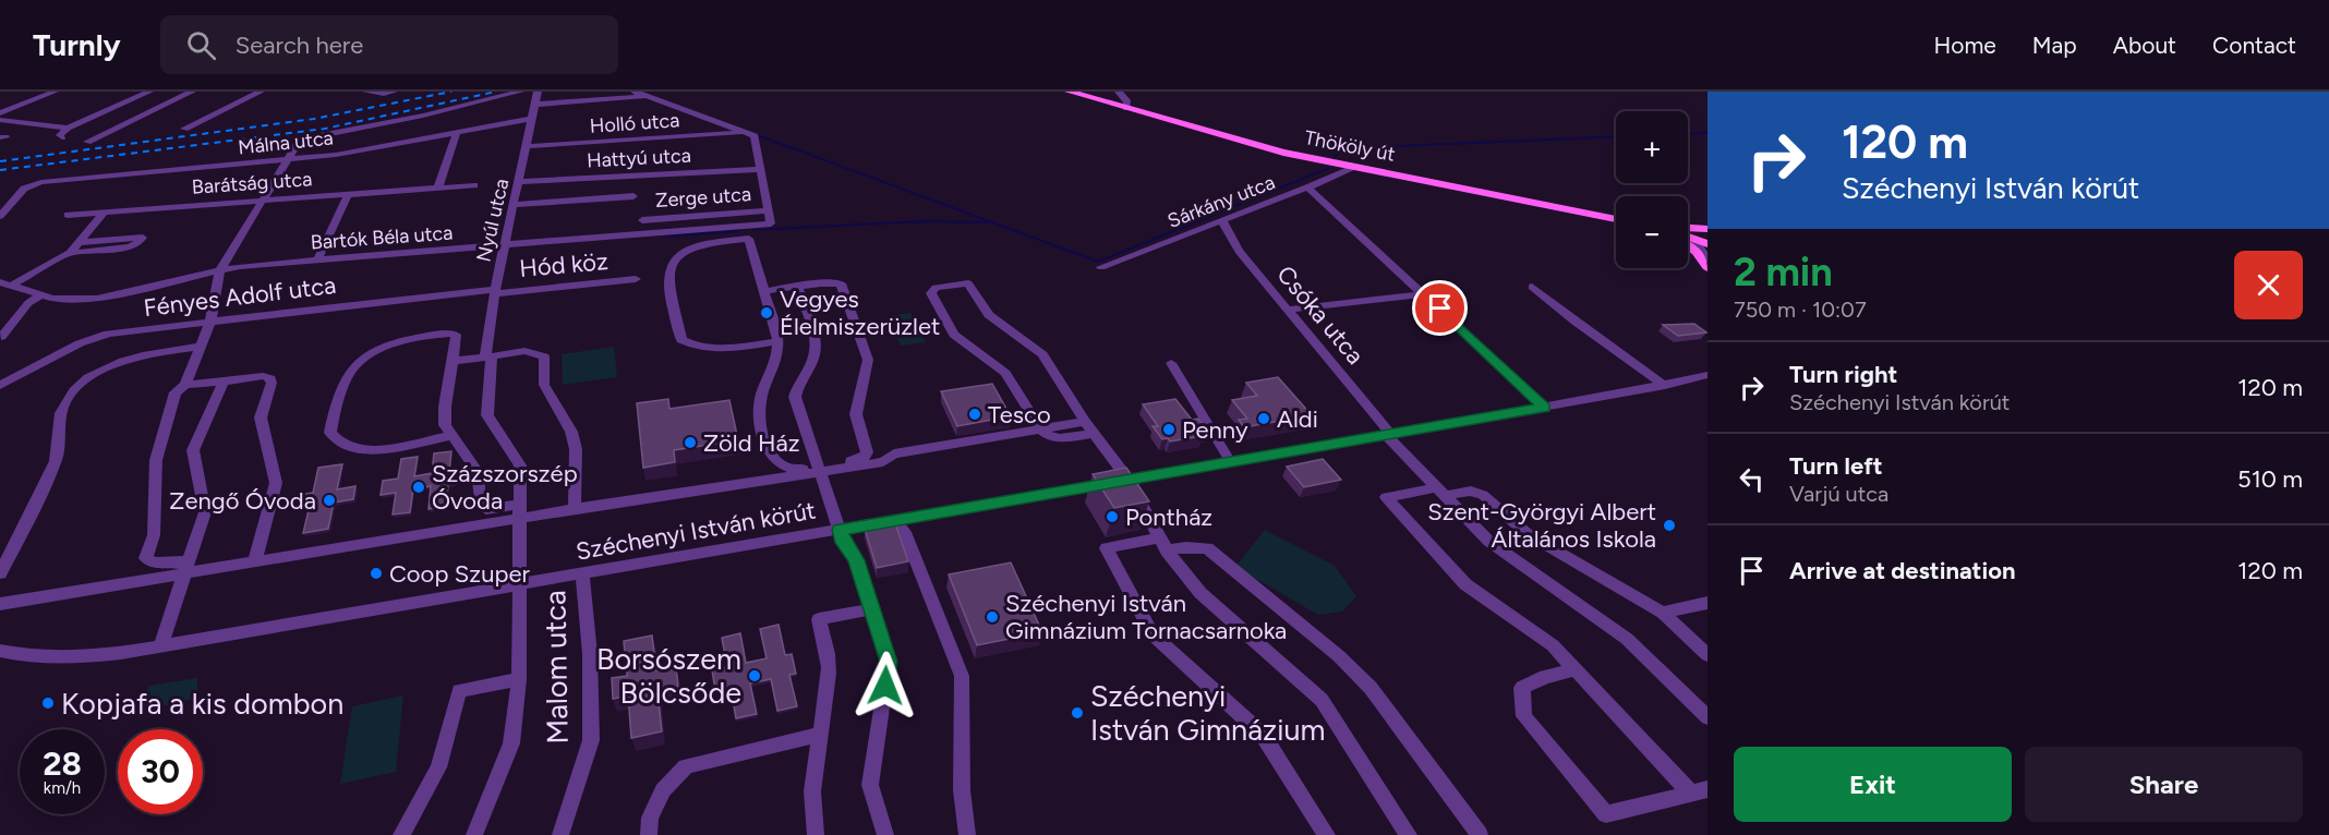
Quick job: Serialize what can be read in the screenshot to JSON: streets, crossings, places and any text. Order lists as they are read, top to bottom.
{
  "streets": {
    "main road": ["Thököly út"],
    "street": [
      "Holló utca",
      "Málna utca",
      "Hattyú utca",
      "Barátság utca",
      "Zerge utca",
      "Sárkány utca",
      "Nyúl utca",
      "Bartók Béla utca",
      "Hód köz",
      "Fényes Adolf utca",
      "Csóka utca",
      "Széchenyi István körút",
      "Malom utca"
    ]
  },
  "crossings": [
    ["Holló utca", "Nyúl utca"],
    ["Málna utca", "Nyúl utca"],
    ["Thököly út", "Sárkány utca"],
    ["Hattyú utca", "Nyúl utca"],
    ["Zerge utca", "Bartók Béla utca"],
    ["Sárkány utca", "Csóka utca"],
    ["Nyúl utca", "Bartók Béla utca"],
    ["Nyúl utca", "Hód köz"],
    ["Nyúl utca", "Fényes Adolf utca"],
    ["Nyúl utca", "Malom utca"],
    ["Hód köz", "Fényes Adolf utca"],
    ["Csóka utca", "Széchenyi István körút"],
    ["Széchenyi István körút", "Malom utca"]
  ],
  "places": [
    "Vegyes Élelmiszerüzlet",
    "Tesco",
    "Aldi",
    "Penny",
    "Zöld Ház",
    "Százszorszép Óvoda",
    "Zengő Óvoda",
    "Pontház",
    "Szent-Györgyi Albert Általános Iskola",
    "Coop Szuper",
    "Széchenyi István Gimnázium Tornacsarnoka",
    "Borsószem Bölcsőde",
    "Kopjafa a kis dombon",
    "Széchenyi István Gimnázium"
  ],
  "page": {
    "header": "Turnly",
    "search": "Search here",
    "nav": [
      "Home",
      "Map",
      "About",
      "Contact"
    ],
    "turn": ["120 m", "Széchenyi István körút"],
    "map_buttons": ["+", "−"],
    "heading": ["2 min", "750 m · 10:07"],
    "list": [
      {
        "name": "Turn right",
        "note": "Széchenyi István körút",
        "value": "120 m"
      },
      {
        "name": "Turn left",
        "note": "Varjú utca",
        "value": "510 m"
      },
      {
        "name": "Arrive at destination",
        "value": "120 m"
      }
    ],
    "speed": "28 km/h",
    "limit": "30",
    "buttons": ["Exit", "Share"]
  }
}
